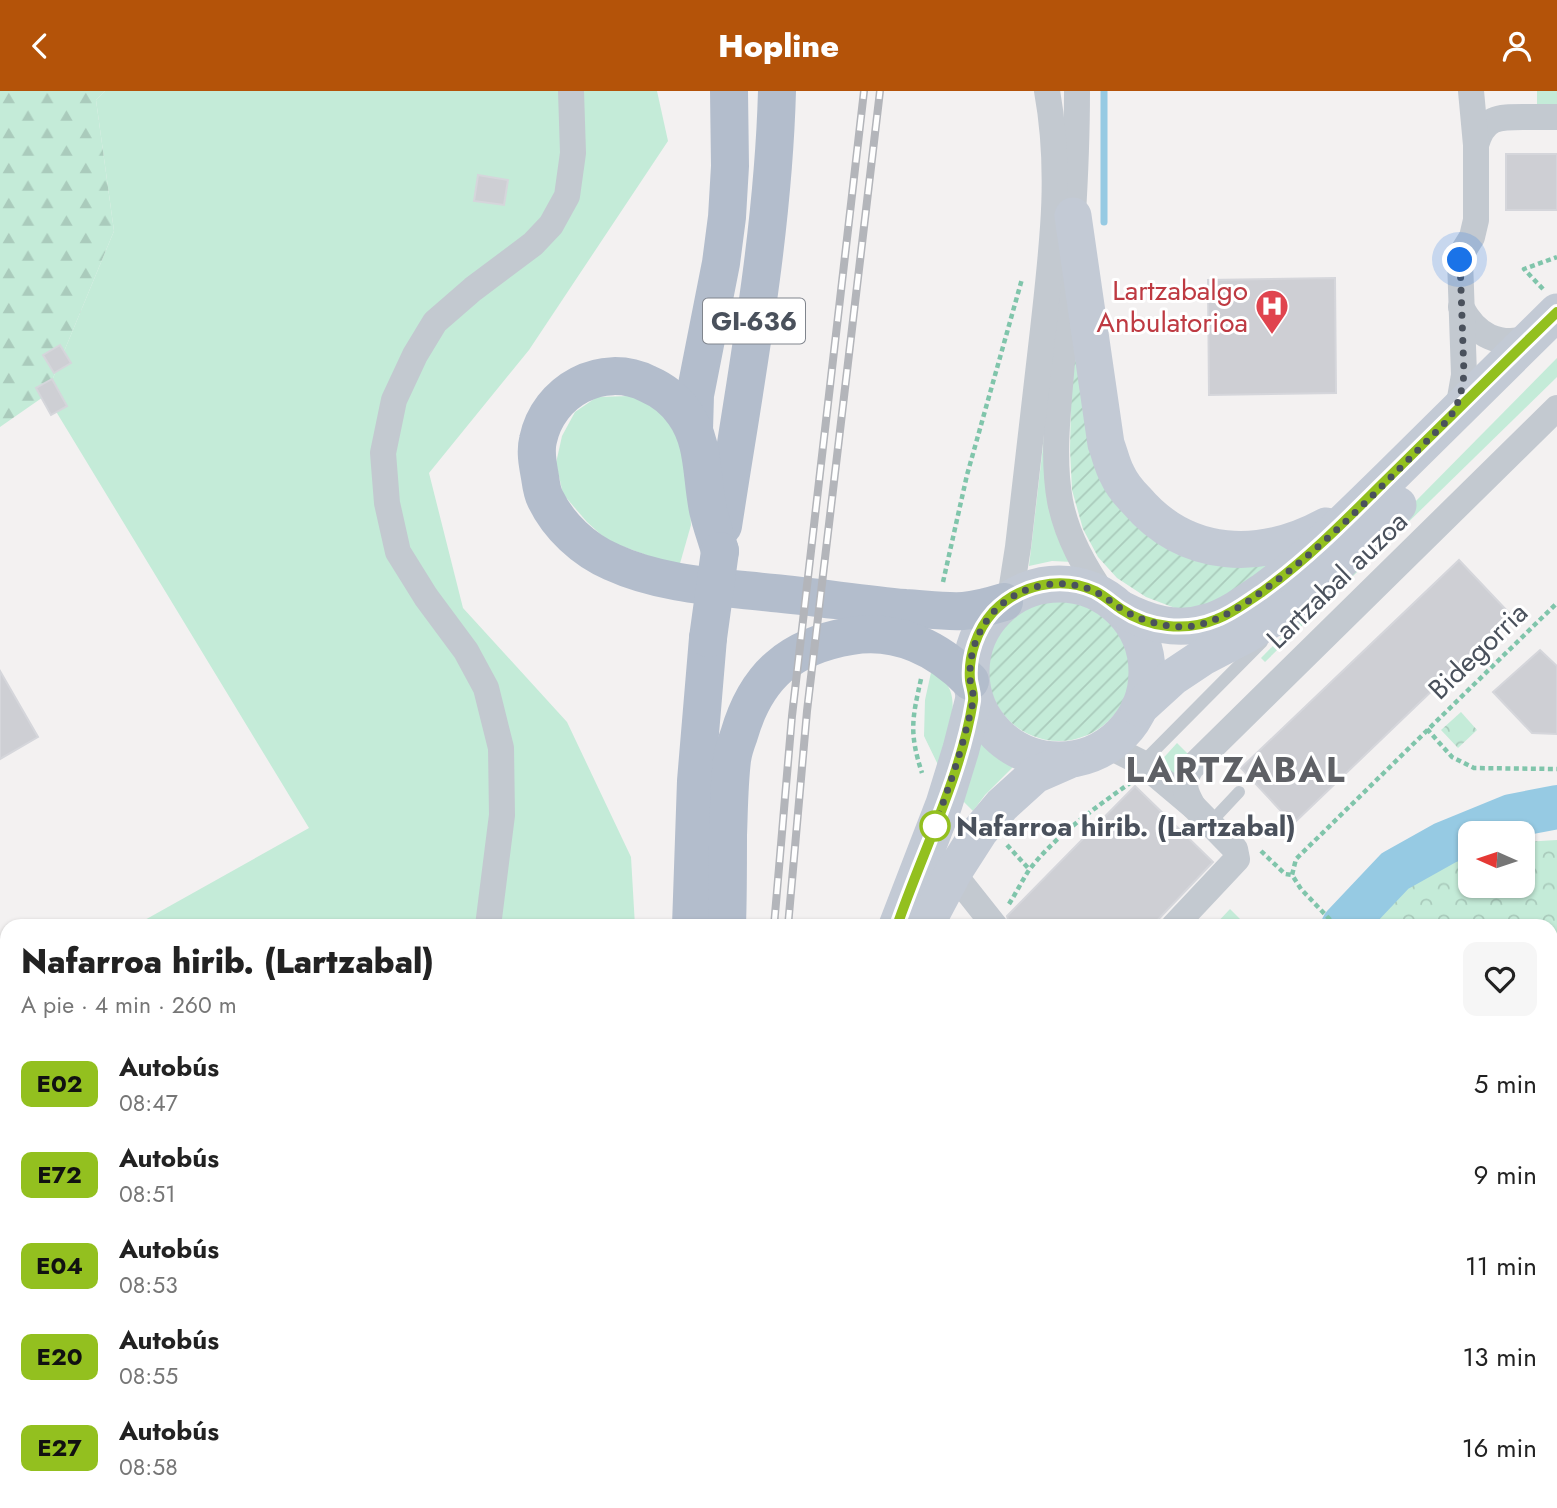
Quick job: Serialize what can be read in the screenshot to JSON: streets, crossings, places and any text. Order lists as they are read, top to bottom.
{
  "streets": {
    "main road": ["GI-636"],
    "street": ["Lartzabal auzoa"],
    "path": ["Bidegorria"]
  },
  "districts": ["LARTZABAL"],
  "places": {
    "hospital": ["Lartzabalgo Anbulatorioa"],
    "other": ["Nafarroa hirib. (Lartzabal)"]
  },
  "lines": ["bus line E02"],
  "north": "left",
  "page": {
    "header": "Hopline",
    "heading": ["Nafarroa hirib. (Lartzabal)", "A pie · 4 min · 260 m"],
    "list": [
      {
        "mark": "E02",
        "name": "Autobús",
        "note": "08:47",
        "value": "5 min"
      },
      {
        "mark": "E72",
        "name": "Autobús",
        "note": "08:51",
        "value": "9 min"
      },
      {
        "mark": "E04",
        "name": "Autobús",
        "note": "08:53",
        "value": "11 min"
      },
      {
        "mark": "E20",
        "name": "Autobús",
        "note": "08:55",
        "value": "13 min"
      },
      {
        "mark": "E27",
        "name": "Autobús",
        "note": "08:58",
        "value": "16 min"
      }
    ]
  }
}
